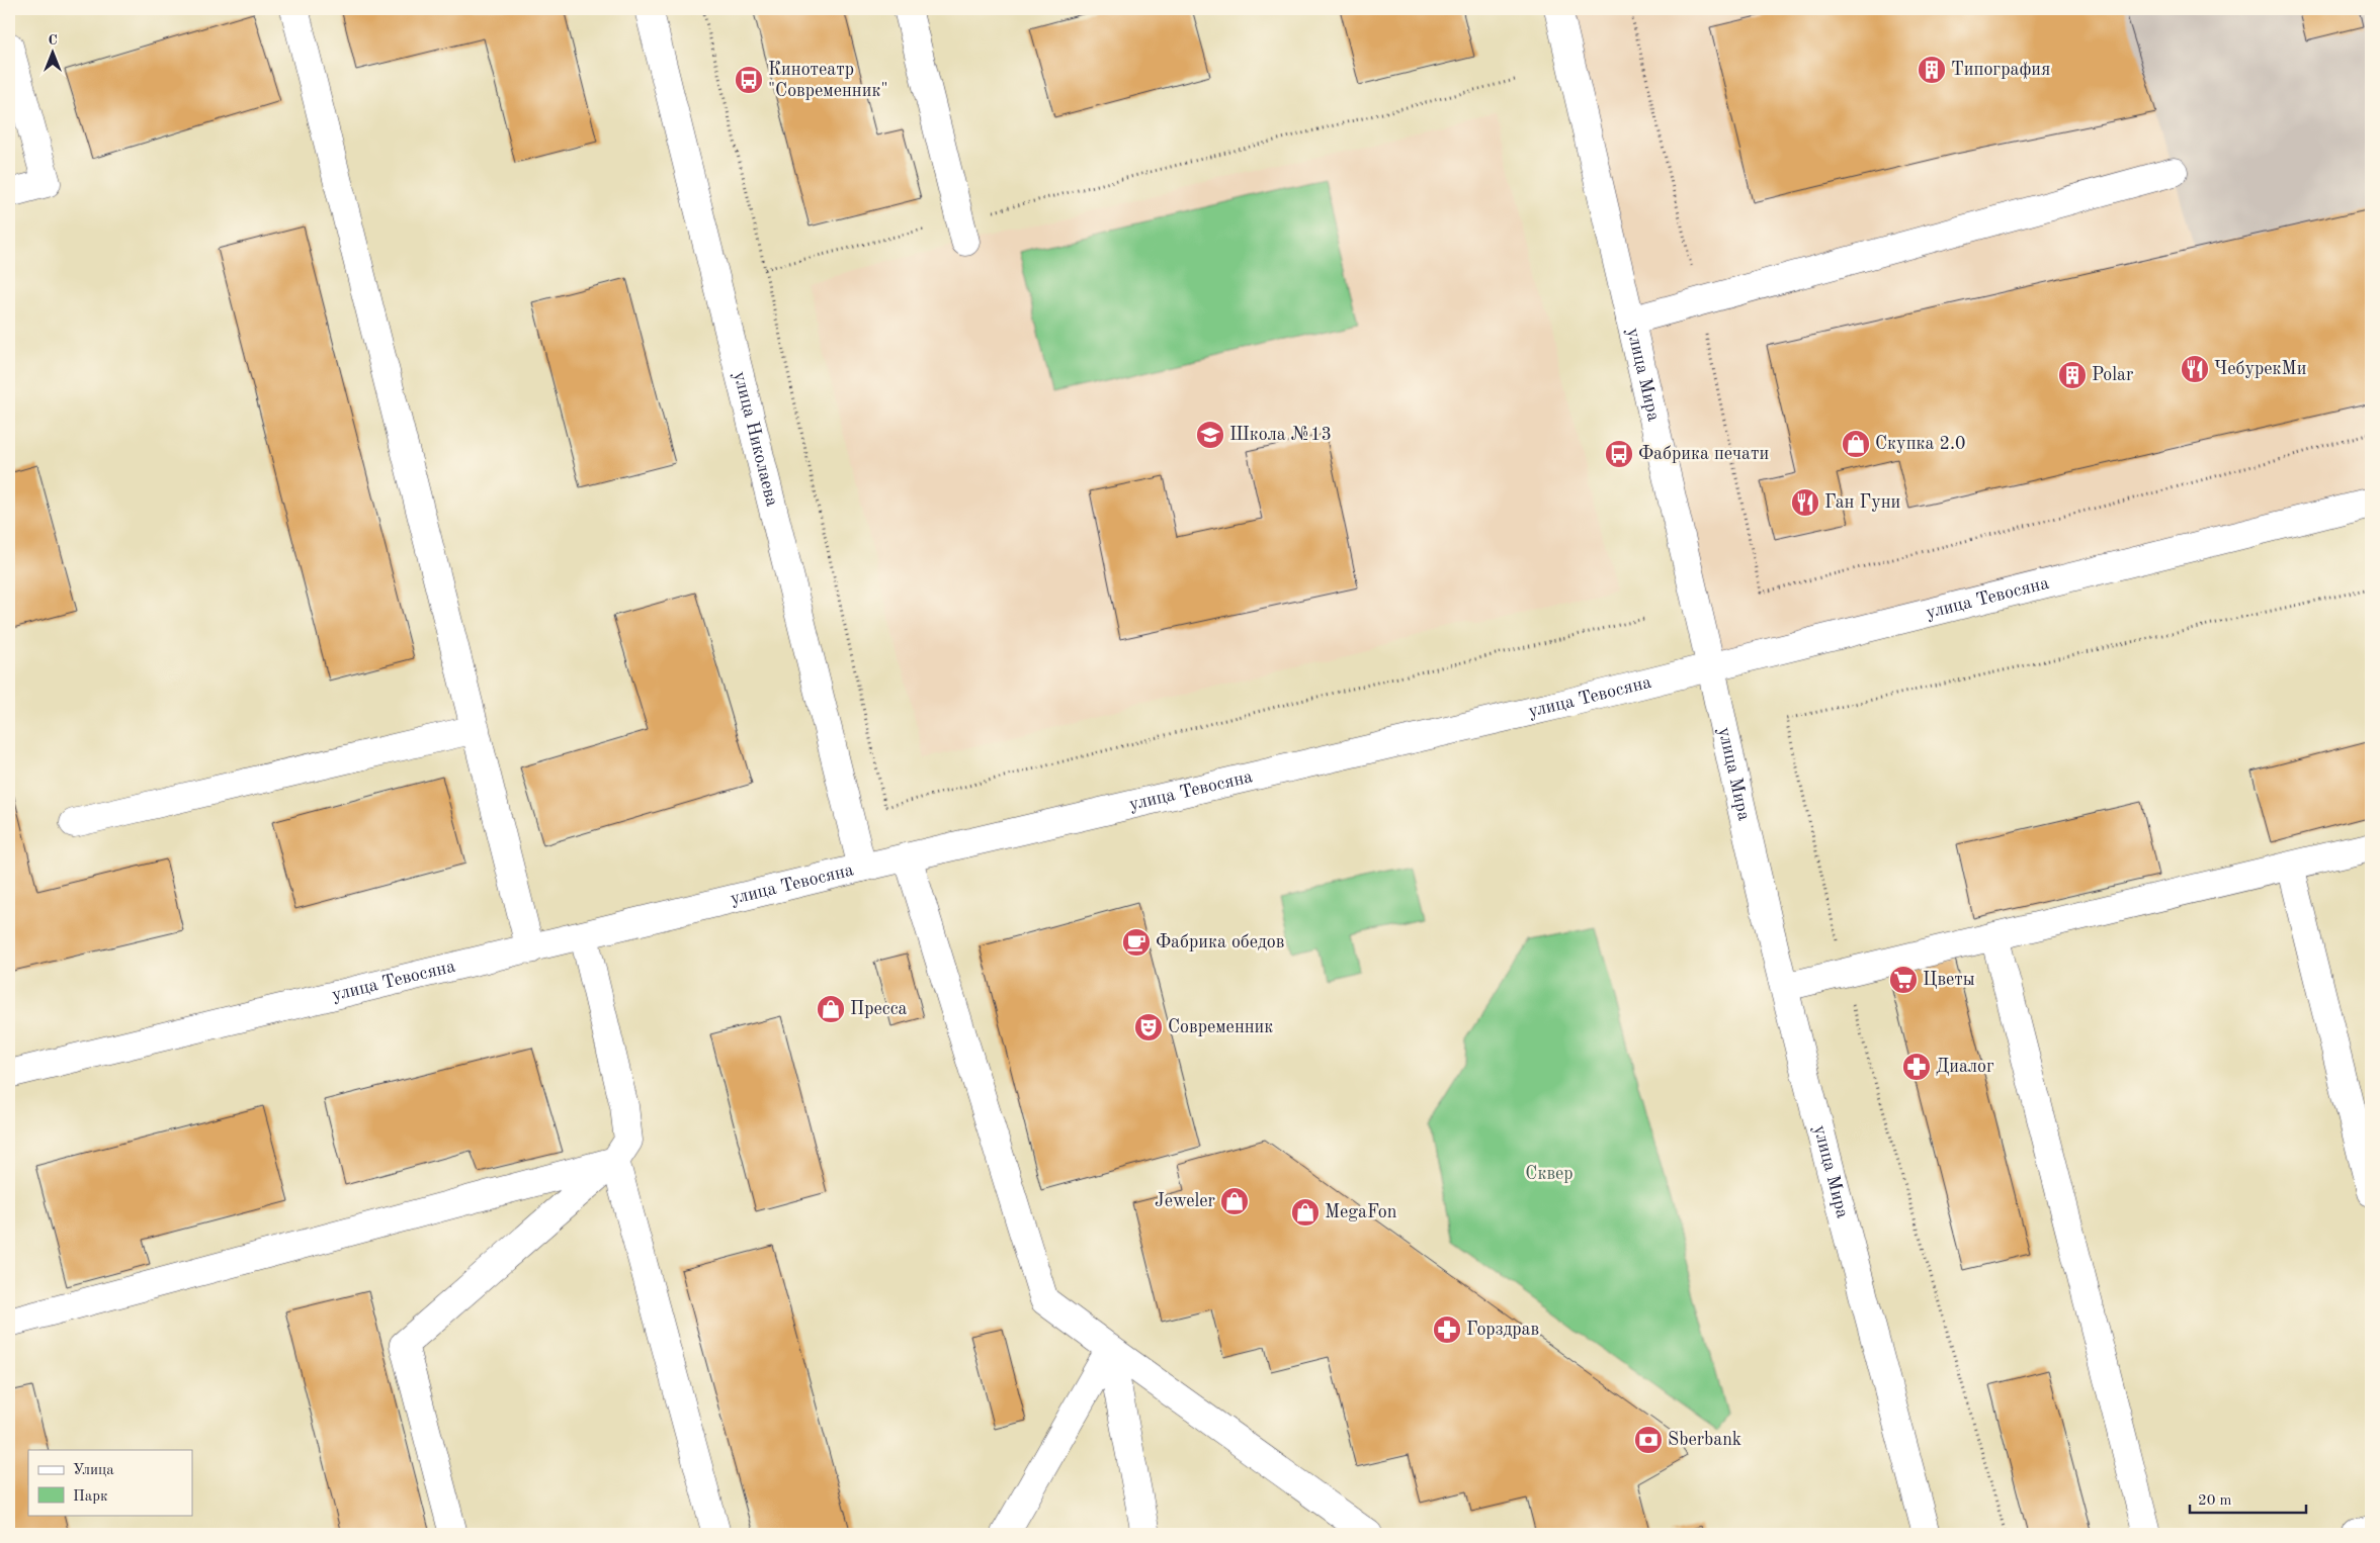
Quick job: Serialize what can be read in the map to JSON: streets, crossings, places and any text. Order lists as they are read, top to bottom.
{
  "streets": {
    "main road": ["улица Мира", "улица Николаева", "улица Тевосяна"]
  },
  "crossings": [
    ["улица Мира", "улица Тевосяна"],
    ["улица Николаева", "улица Тевосяна"]
  ],
  "parks": ["Сквер"],
  "places": {
    "building": ["Типография", "Polar"],
    "bus stop": ["Кинотеатр \"Современник\"", "Фабрика печати"],
    "restaurant": ["ЧебурекМи", "Ган Гуни"],
    "school or university": ["Школа №13"],
    "shop": [
      "Скупка 2.0",
      "Пресса",
      "Jeweler",
      "MegaFon"
    ],
    "cafe": ["Фабрика обедов"],
    "supermarket": ["Цветы"],
    "theatre": ["Современник"],
    "pharmacy": ["Диалог", "Горздрав"],
    "bank": ["Sberbank"]
  },
  "legend": ["Улица", "Парк"],
  "scale_bar": "20 m",
  "north": "top"
}
